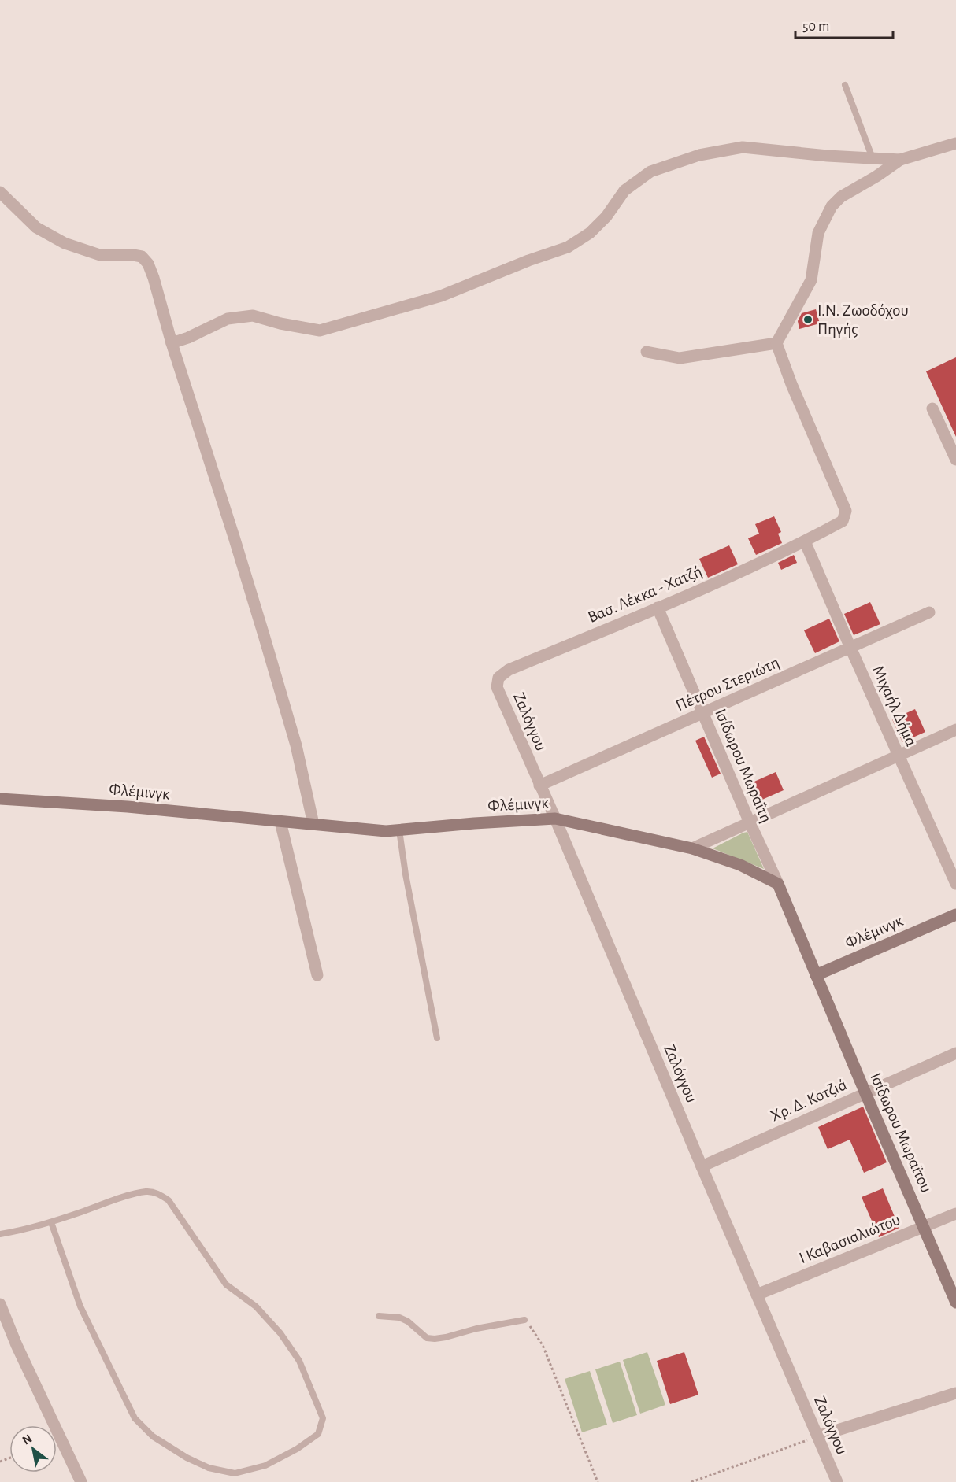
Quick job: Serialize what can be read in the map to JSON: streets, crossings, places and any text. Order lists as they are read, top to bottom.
{
  "streets": {
    "street": [
      "Βασ. Λέκκα - Χατζή",
      "Πέτρου Στεριώτη",
      "Μιχαήλ Δήμα",
      "Ζαλόγγου",
      "Ισίδωρου Μωραΐτη",
      "Φλέμινγκ",
      "Χρ. Δ. Κοτζιά",
      "Ισίδωρου Μωραϊτου",
      "Ι Καβασιαλιώτου"
    ]
  },
  "crossings": [
    ["Βασ. Λέκκα - Χατζή", "Μιχαήλ Δήμα"],
    ["Βασ. Λέκκα - Χατζή", "Ζαλόγγου"],
    ["Βασ. Λέκκα - Χατζή", "Ισίδωρου Μωραΐτη"],
    ["Πέτρου Στεριώτη", "Μιχαήλ Δήμα"],
    ["Πέτρου Στεριώτη", "Ζαλόγγου"],
    ["Πέτρου Στεριώτη", "Ισίδωρου Μωραΐτη"],
    ["Ζαλόγγου", "Φλέμινγκ"],
    ["Ζαλόγγου", "Χρ. Δ. Κοτζιά"],
    ["Ζαλόγγου", "Ι Καβασιαλιώτου"],
    ["Ισίδωρου Μωραΐτη", "Φλέμινγκ"],
    ["Φλέμινγκ", "Ισίδωρου Μωραϊτου"],
    ["Χρ. Δ. Κοτζιά", "Ισίδωρου Μωραϊτου"],
    ["Ισίδωρου Μωραϊτου", "Ι Καβασιαλιώτου"]
  ],
  "places": ["Ι.Ν. Ζωοδόχου Πηγής"],
  "scale_bar": "50 m",
  "north": "top left"
}
